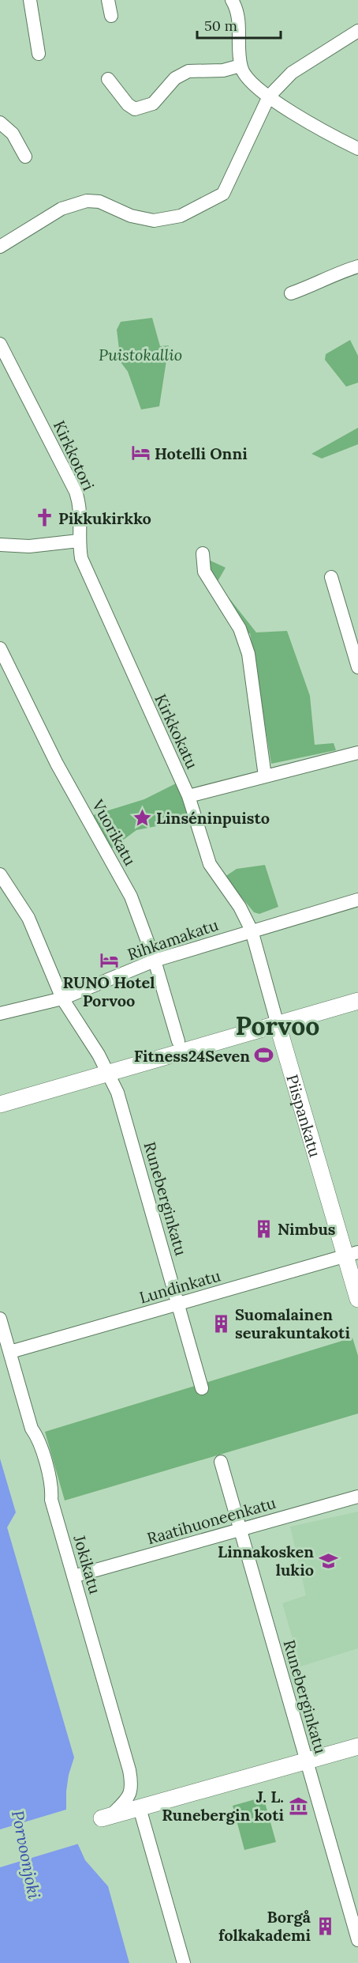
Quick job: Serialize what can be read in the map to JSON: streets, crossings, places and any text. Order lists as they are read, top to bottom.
{
  "streets": {
    "main road": ["Piispankatu"],
    "street": [
      "Kirkkotori",
      "Kirkkokatu",
      "Vuorikatu",
      "Rihkamakatu",
      "Runeberginkatu",
      "Lundinkatu",
      "Raatihuoneenkatu",
      "Jokikatu"
    ]
  },
  "crossings": [
    ["Kirkkotori", "Kirkkokatu"],
    ["Kirkkokatu", "Rihkamakatu"],
    ["Kirkkokatu", "Piispankatu"],
    ["Vuorikatu", "Rihkamakatu"],
    ["Rihkamakatu", "Piispankatu"],
    ["Rihkamakatu", "Runeberginkatu"],
    ["Piispankatu", "Lundinkatu"],
    ["Runeberginkatu", "Lundinkatu"],
    ["Runeberginkatu", "Raatihuoneenkatu"],
    ["Lundinkatu", "Jokikatu"],
    ["Raatihuoneenkatu", "Jokikatu"]
  ],
  "districts": ["Porvoo"],
  "water": ["Porvoonjoki"],
  "parks": ["Puistokallio"],
  "places": {
    "hotel": ["Hotelli Onni", "RUNO Hotel Porvoo"],
    "church": ["Pikkukirkko"],
    "place": ["Linséninpuisto"],
    "sports": ["Fitness24Seven"],
    "building": ["Nimbus", "Suomalainen seurakuntakoti", "Borgå folkakademi"],
    "school or university": ["Linnakosken lukio"],
    "museum": ["J. L. Runebergin koti"]
  },
  "scale_bar": "50 m"
}
